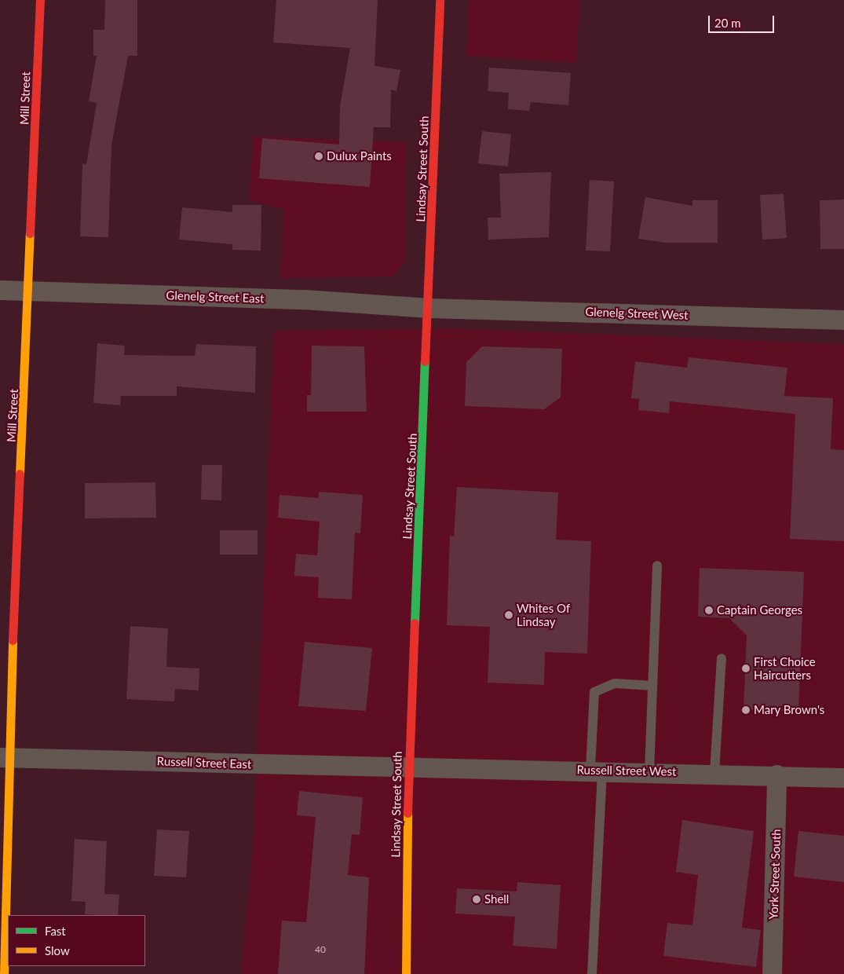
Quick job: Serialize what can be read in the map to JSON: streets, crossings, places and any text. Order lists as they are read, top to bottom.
{
  "streets": {
    "street": [
      "Mill Street",
      "Lindsay Street South",
      "Glenelg Street East",
      "Glenelg Street West",
      "Russell Street East",
      "Russell Street West",
      "York Street South"
    ]
  },
  "crossings": [
    ["Mill Street", "Glenelg Street East"],
    ["Mill Street", "Russell Street East"],
    ["Lindsay Street South", "Glenelg Street East"],
    ["Lindsay Street South", "Glenelg Street West"],
    ["Lindsay Street South", "Russell Street East"],
    ["Lindsay Street South", "Russell Street West"],
    ["Glenelg Street East", "Glenelg Street West"],
    ["Russell Street East", "Russell Street West"],
    ["Russell Street West", "York Street South"]
  ],
  "places": [
    "Dulux Paints",
    "Captain Georges",
    "Whites Of Lindsay",
    "First Choice Haircutters",
    "Mary Brown's",
    "Shell"
  ],
  "house_numbers": ["40"],
  "legend": ["Fast", "Slow"],
  "scale_bar": "20 m"
}
